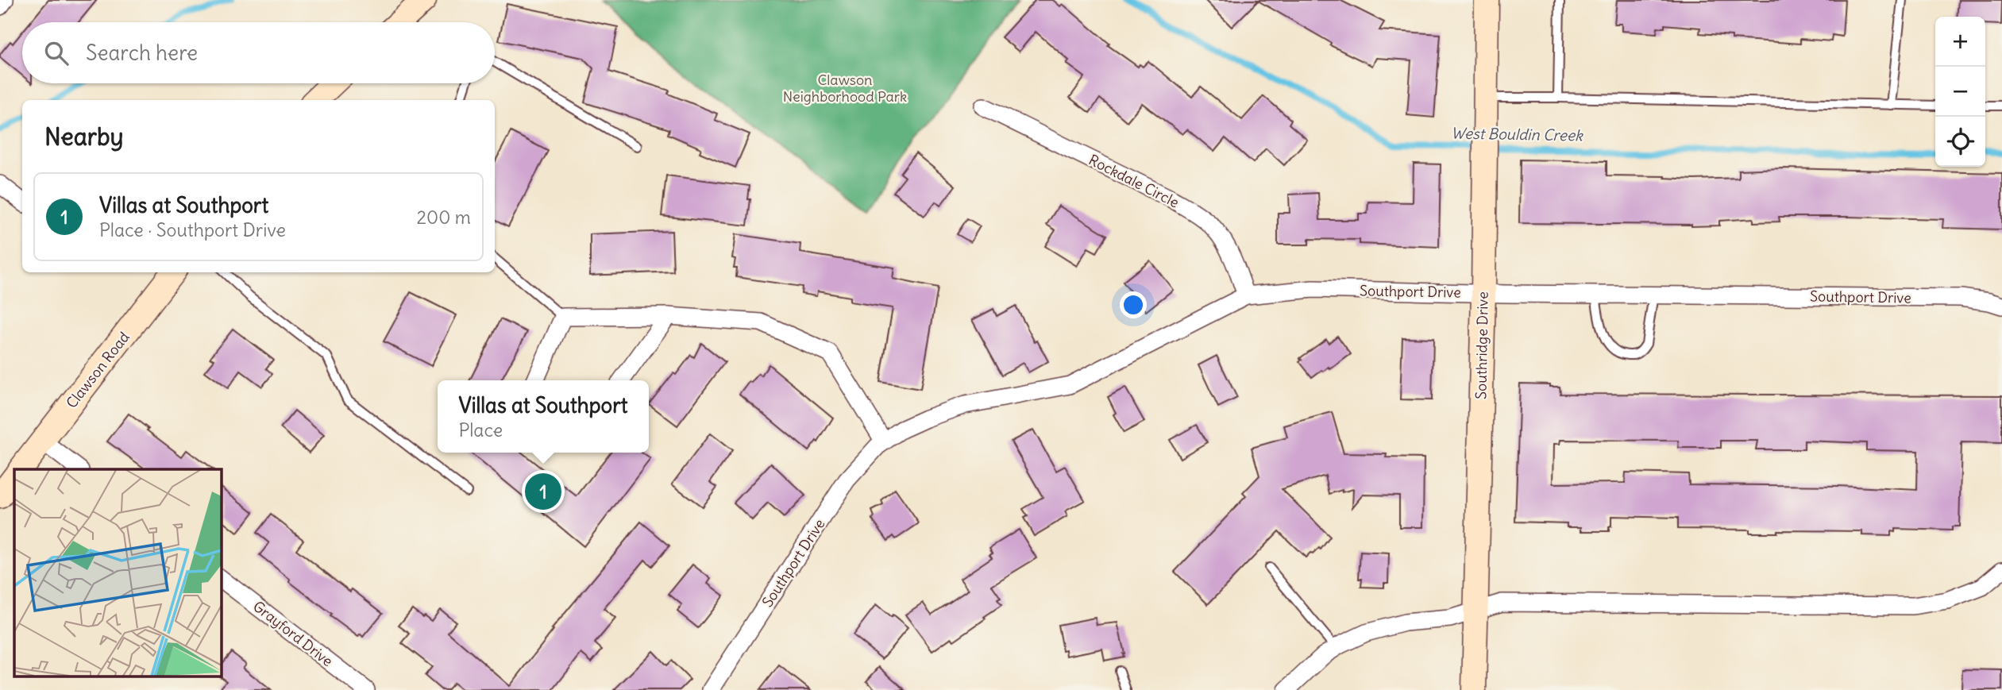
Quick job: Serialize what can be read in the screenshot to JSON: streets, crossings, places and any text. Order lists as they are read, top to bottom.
{
  "streets": {
    "street": [
      "Rockdale Circle",
      "Southport Drive",
      "Southridge Drive",
      "Clawson Road",
      "Grayford Drive"
    ]
  },
  "crossings": [
    ["Rockdale Circle", "Southport Drive"],
    ["Southport Drive", "Southridge Drive"]
  ],
  "water": ["West Bouldin Creek"],
  "parks": ["Clawson Neighborhood Park"],
  "page": {
    "map_buttons": ["+", "−"],
    "search": "Search here",
    "heading": "Nearby",
    "list": [
      {
        "mark": "1",
        "name": "Villas at Southport",
        "note": "Place · Southport Drive",
        "value": "200 m"
      }
    ],
    "popup": ["Villas at Southport", "Place"],
    "pins": "1"
  }
}
